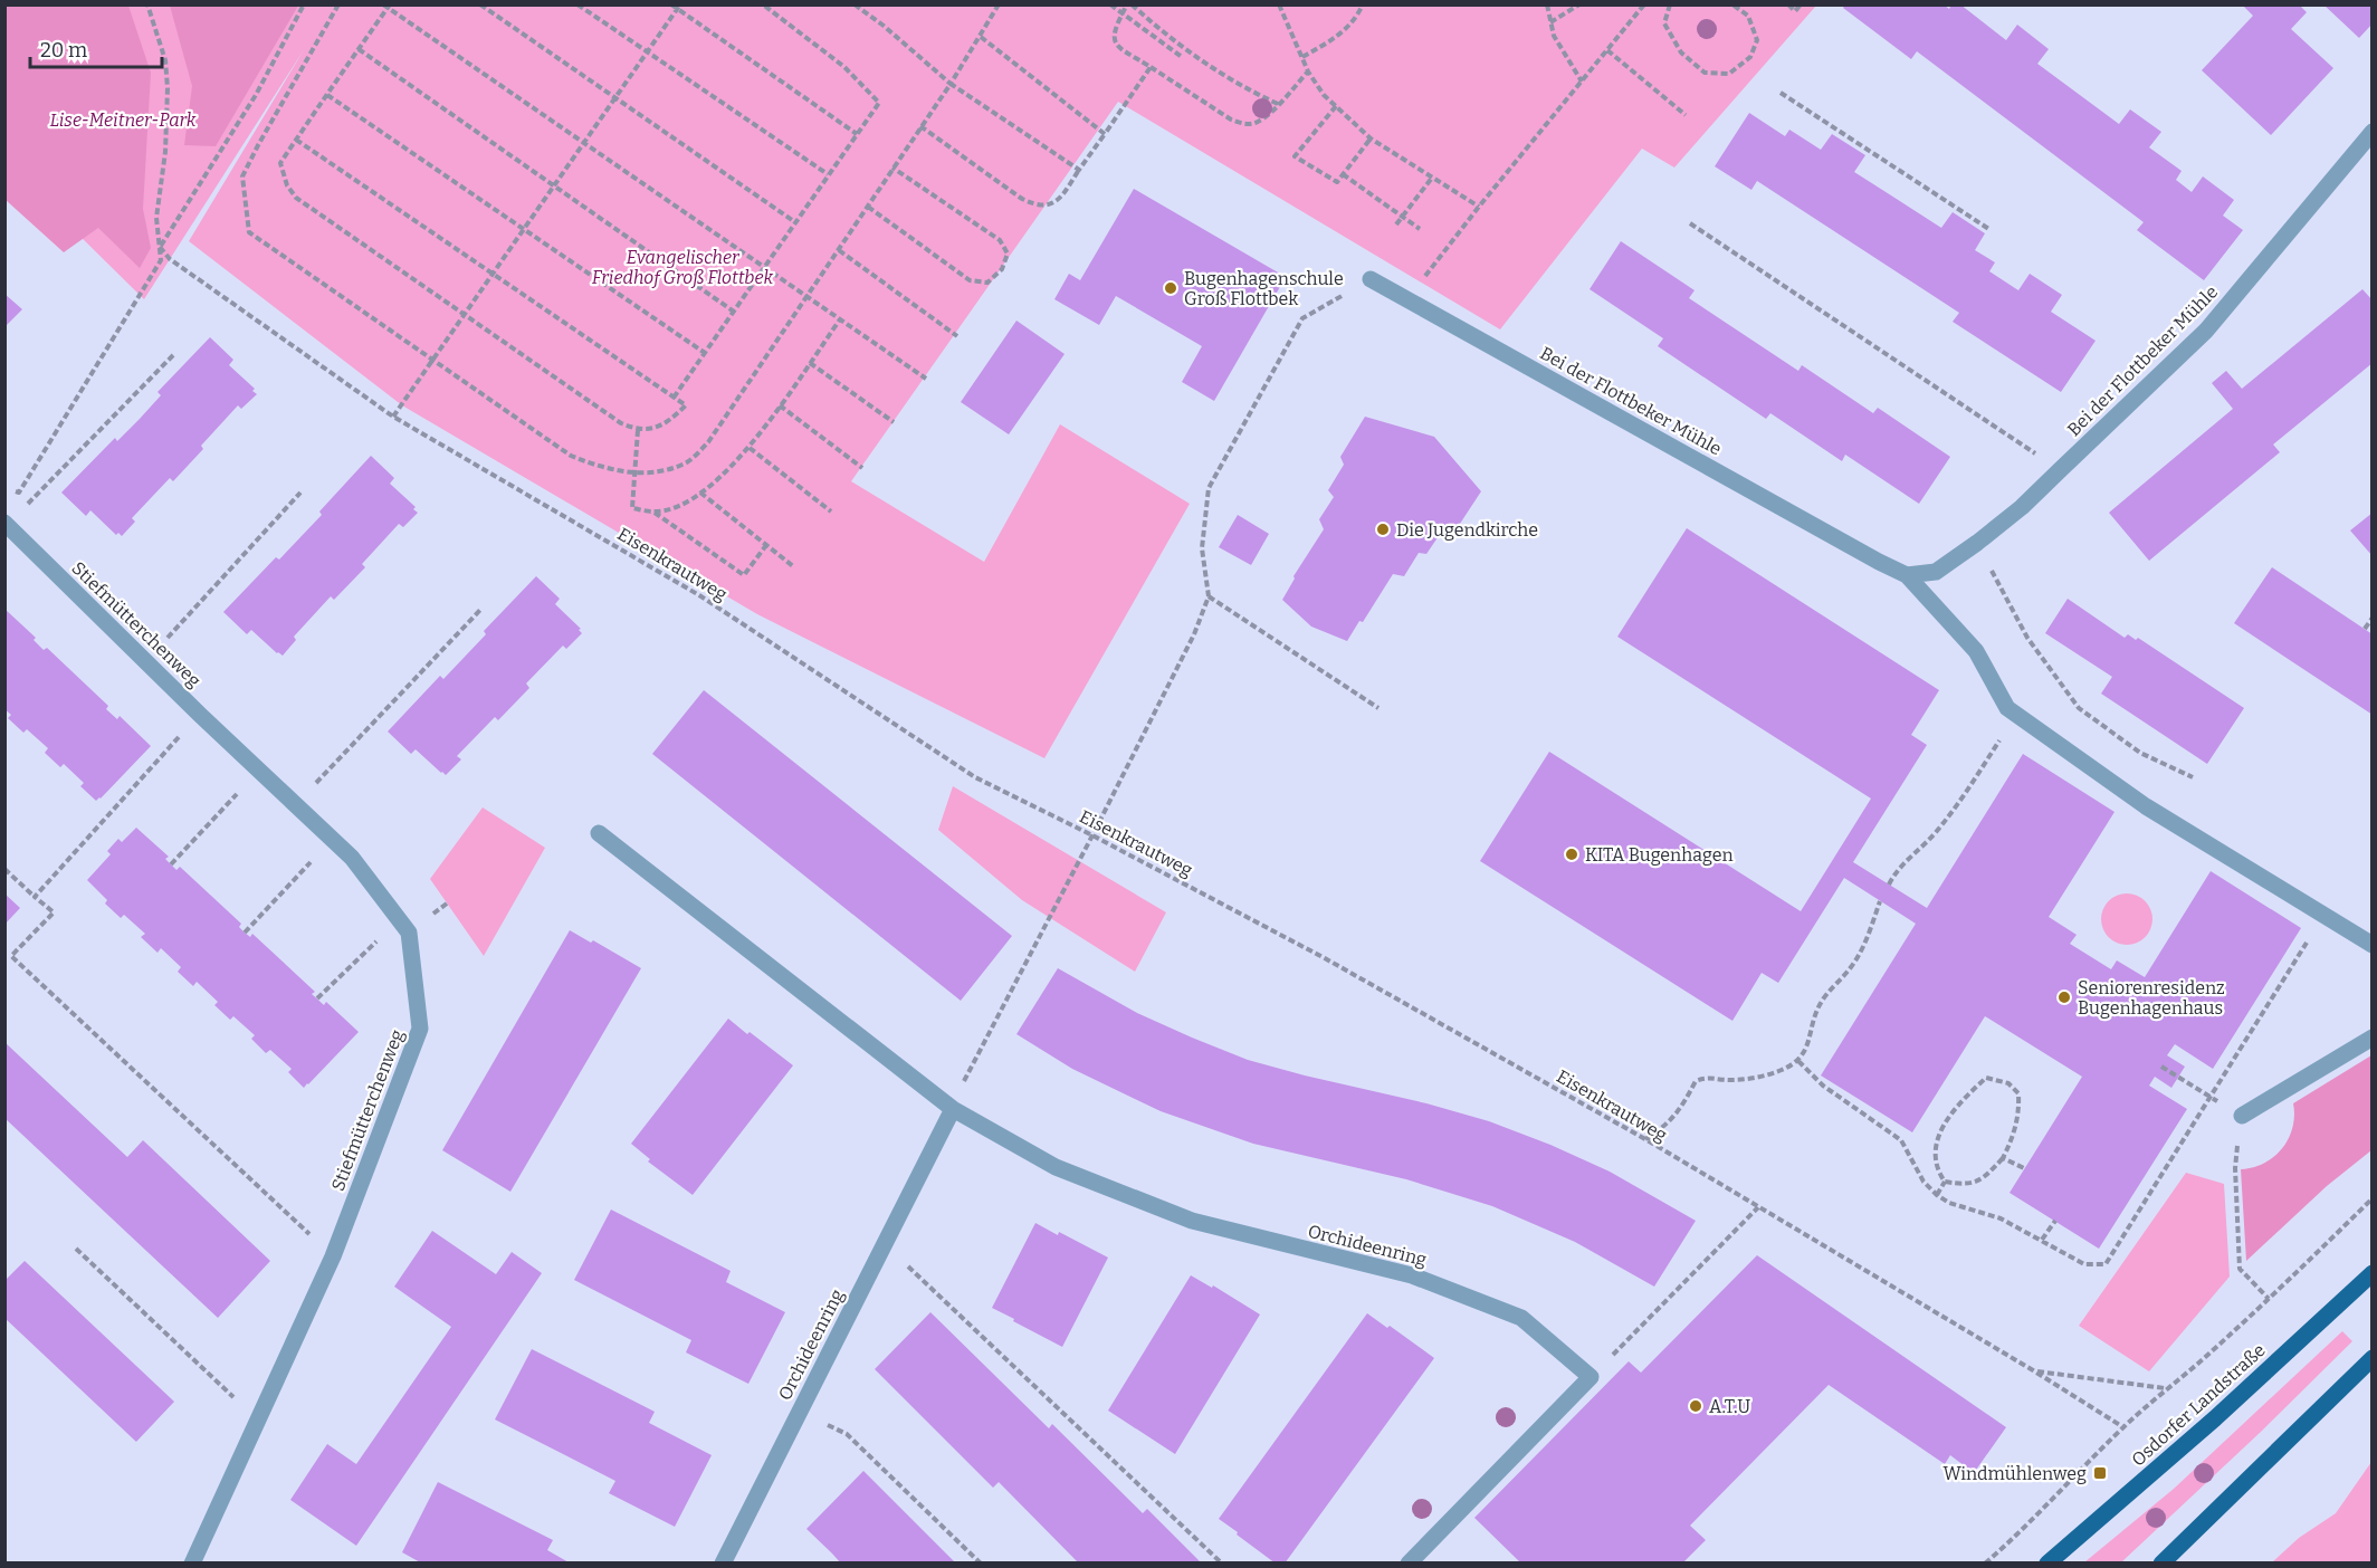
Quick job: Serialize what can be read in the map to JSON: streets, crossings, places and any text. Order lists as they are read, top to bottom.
{
  "streets": {
    "main road": ["Osdorfer Landstraße"],
    "street": ["Bei der Flottbeker Mühle", "Stiefmütterchenweg", "Orchideenring"],
    "path": ["Eisenkrautweg"]
  },
  "parks": ["Lise-Meitner-Park", "Evangelischer Friedhof Groß Flottbek"],
  "places": {
    "other": [
      "Bugenhagenschule Groß Flottbek",
      "Die Jugendkirche",
      "KITA Bugenhagen",
      "Seniorenresidenz Bugenhagenhaus",
      "A.T.U"
    ],
    "transit": ["Windmühlenweg"]
  },
  "scale_bar": "20 m"
}
